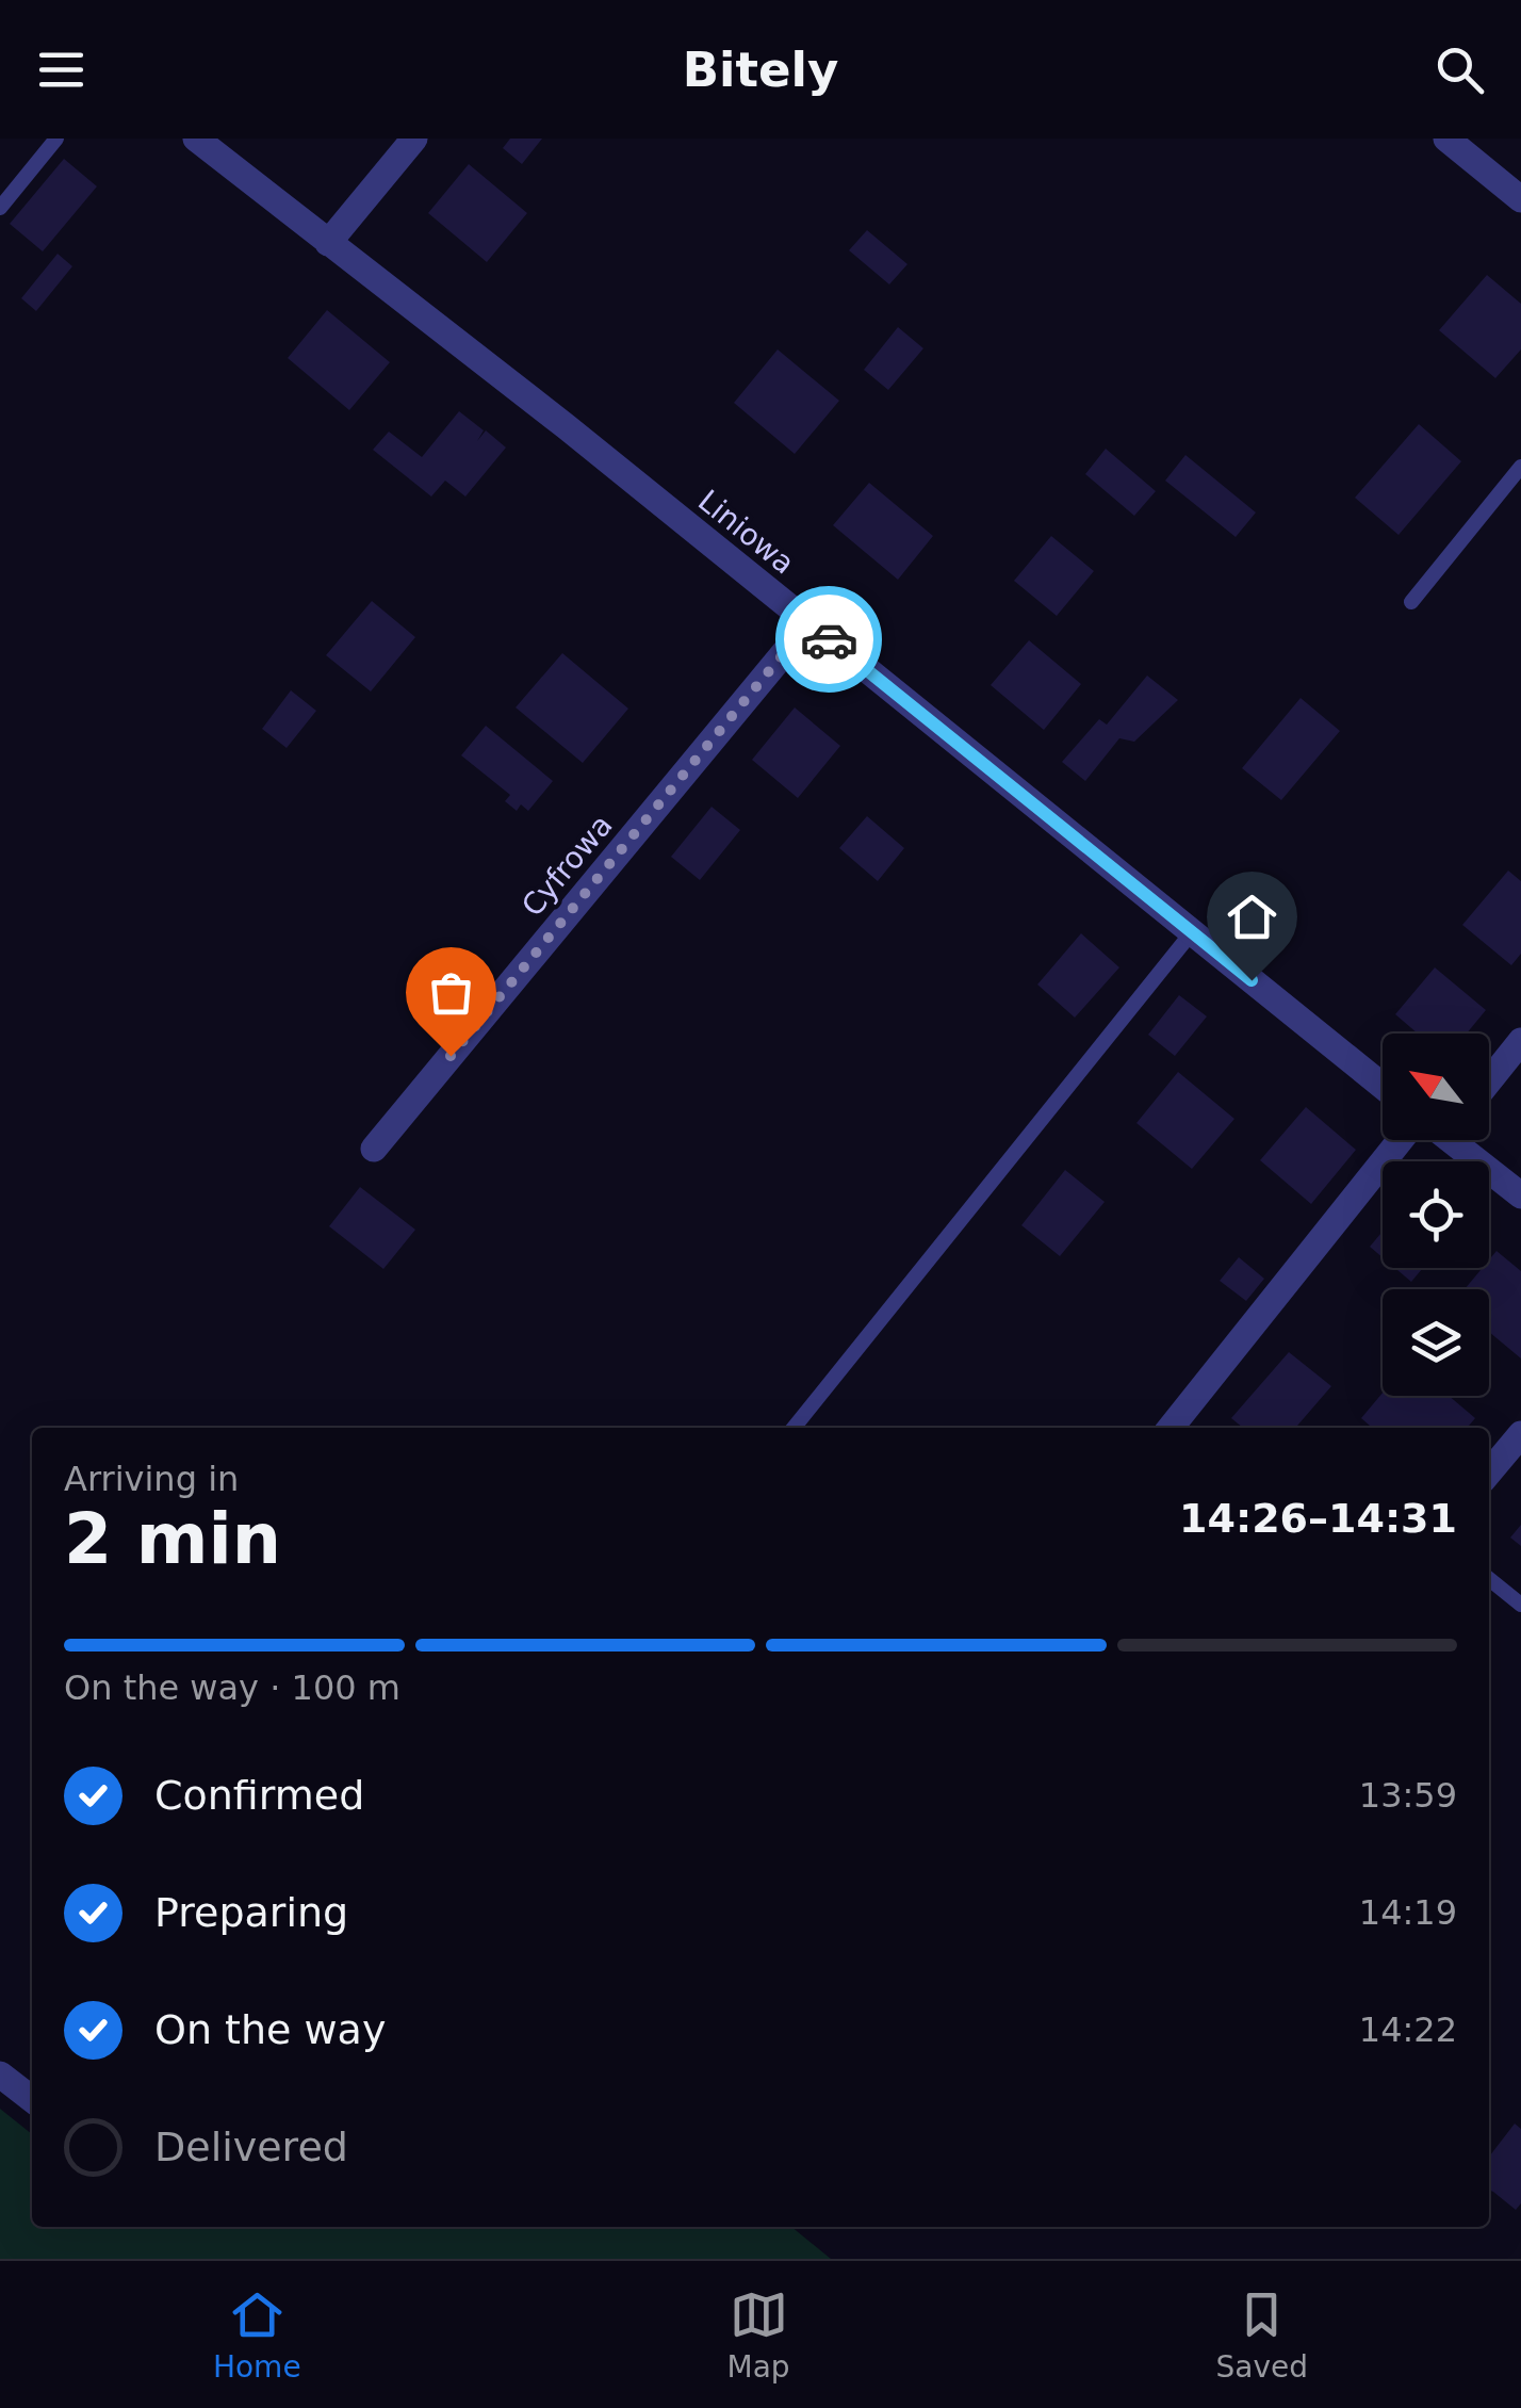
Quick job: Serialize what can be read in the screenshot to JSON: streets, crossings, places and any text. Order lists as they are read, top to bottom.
{
  "streets": {
    "street": ["Liniowa", "Cyfrowa"]
  },
  "crossings": [
    ["Liniowa", "Cyfrowa"]
  ],
  "north": "top left",
  "page": {
    "header": "Bitely",
    "heading": ["2 min", "Arriving in", "14:26–14:31"],
    "bar": "On the way · 100 m",
    "list": [
      ["Confirmed", "13:59"],
      ["Preparing", "14:19"],
      ["On the way", "14:22"],
      "Delivered"
    ],
    "tabs": ["Home", "Map", "Saved"]
  }
}
